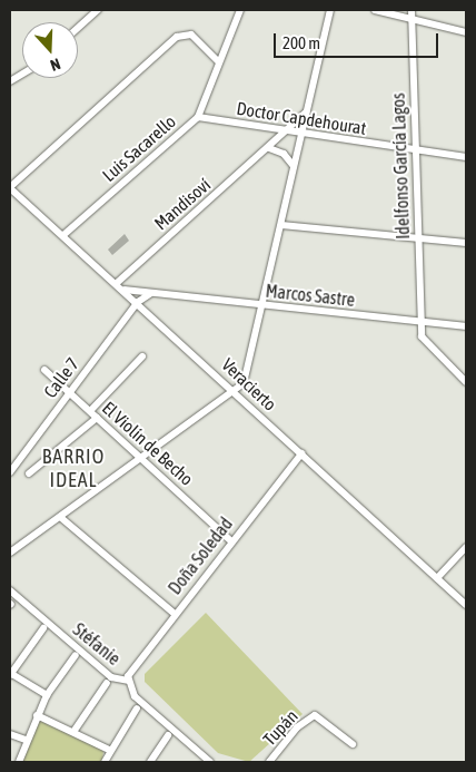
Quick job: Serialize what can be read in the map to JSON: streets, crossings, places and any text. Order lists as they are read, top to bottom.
{
  "streets": {
    "street": [
      "Doctor Capdehourat",
      "Luis Sacarello",
      "Idelfonso García Lagos",
      "Mandisoví",
      "Marcos Sastre",
      "Calle 7",
      "Veracierto",
      "El Violín de Becho",
      "Doña Soledad",
      "Stéfanie",
      "Tupán"
    ]
  },
  "crossings": [
    ["Doctor Capdehourat", "Luis Sacarello"],
    ["Doctor Capdehourat", "Idelfonso García Lagos"],
    ["Doctor Capdehourat", "Mandisoví"],
    ["Luis Sacarello", "Veracierto"],
    ["Idelfonso García Lagos", "Marcos Sastre"],
    ["Mandisoví", "Veracierto"],
    ["Marcos Sastre", "Veracierto"],
    ["Calle 7", "Veracierto"],
    ["Calle 7", "El Violín de Becho"],
    ["Veracierto", "Doña Soledad"],
    ["El Violín de Becho", "Doña Soledad"],
    ["Doña Soledad", "Stéfanie"]
  ],
  "districts": ["BARRIO IDEAL"],
  "scale_bar": "200 m",
  "north": "bottom"
}
